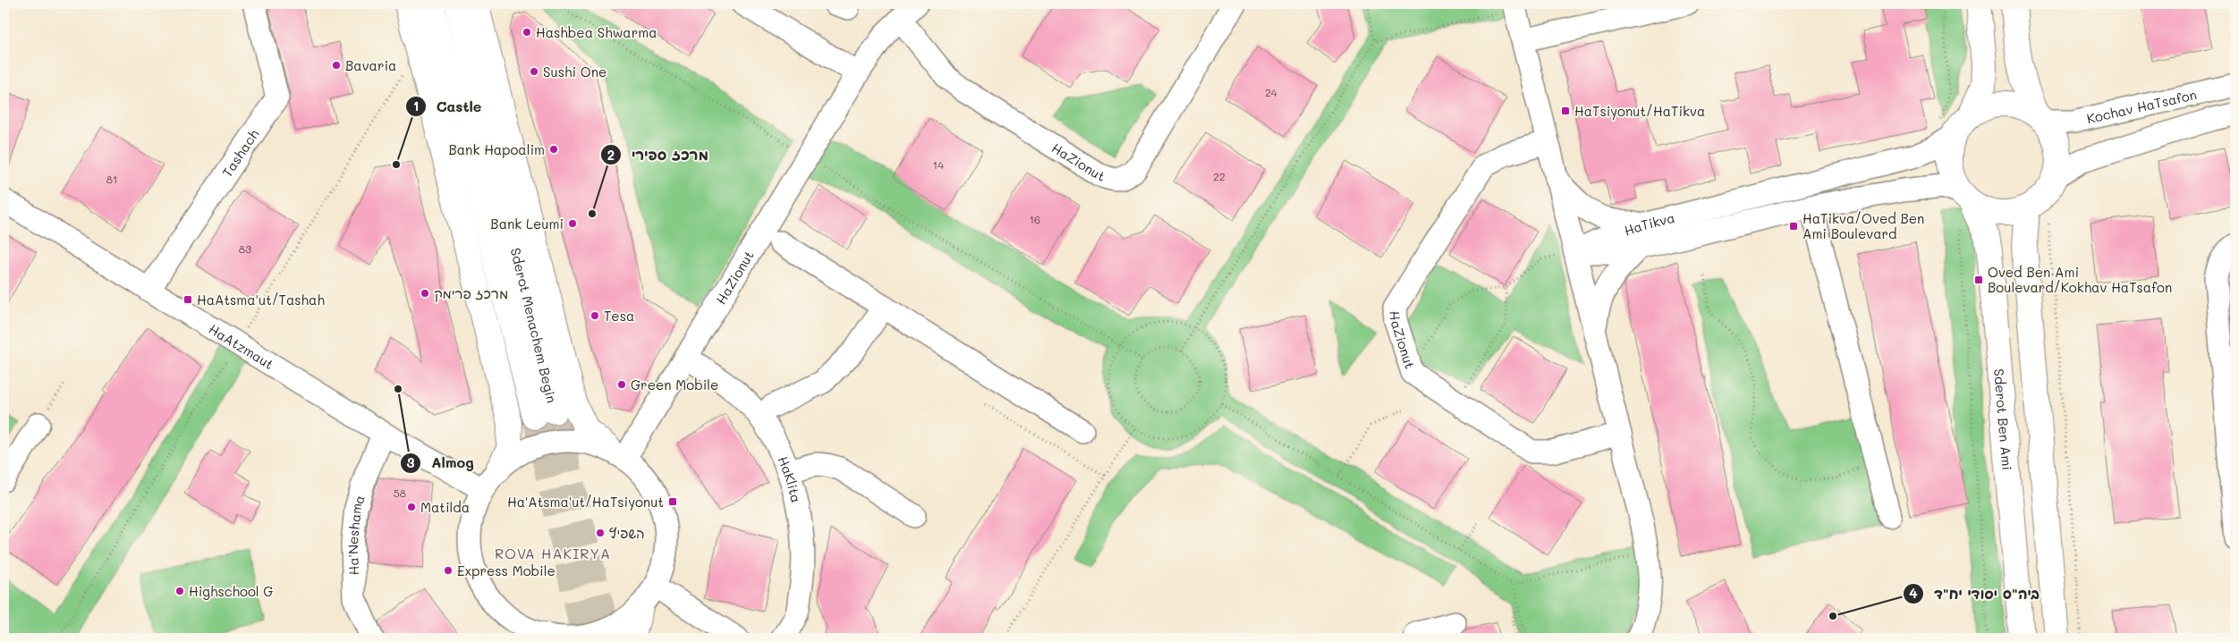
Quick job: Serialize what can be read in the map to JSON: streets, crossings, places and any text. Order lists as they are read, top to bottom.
{
  "streets": {
    "main road": ["Sderot Menachem Begin", "Sderot Ben Ami"],
    "street": [
      "Kochav HaTsafon",
      "Tashach",
      "HaZionut",
      "HaTikva",
      "HaAtzmaut",
      "HaKlita",
      "Ha'Neshama"
    ]
  },
  "crossings": [
    ["Kochav HaTsafon", "HaTikva"],
    ["Kochav HaTsafon", "Sderot Ben Ami"],
    ["Tashach", "HaAtzmaut"],
    ["HaZionut", "HaKlita"],
    ["HaTikva", "Sderot Ben Ami"],
    ["HaAtzmaut", "Ha'Neshama"]
  ],
  "districts": ["ROVA HAKIRYA"],
  "places": {
    "other": [
      "Hashbea Shwarma",
      "Bavaria",
      "Sushi One",
      "Bank Hapoalim",
      "Castle",
      "מרכז ספירי",
      "Bank Leumi",
      "מרכז פרימק",
      "Tesa",
      "Green Mobile",
      "Almog",
      "Matilda",
      "השפיץ",
      "Express Mobile",
      "Highschool G",
      "ביה\"ס יסודי יח\"ד"
    ],
    "transit": [
      "HaTsiyonut/HaTikva",
      "HaTikva/Oved Ben Ami Boulevard",
      "Oved Ben Ami Boulevard/Kokhav HaTsafon",
      "HaAtsma'ut/Tashah",
      "Ha'Atsma'ut/HaTsiyonut"
    ]
  },
  "house_numbers": [
    "24",
    "14",
    "22",
    "81",
    "16",
    "83",
    "58"
  ]
}
